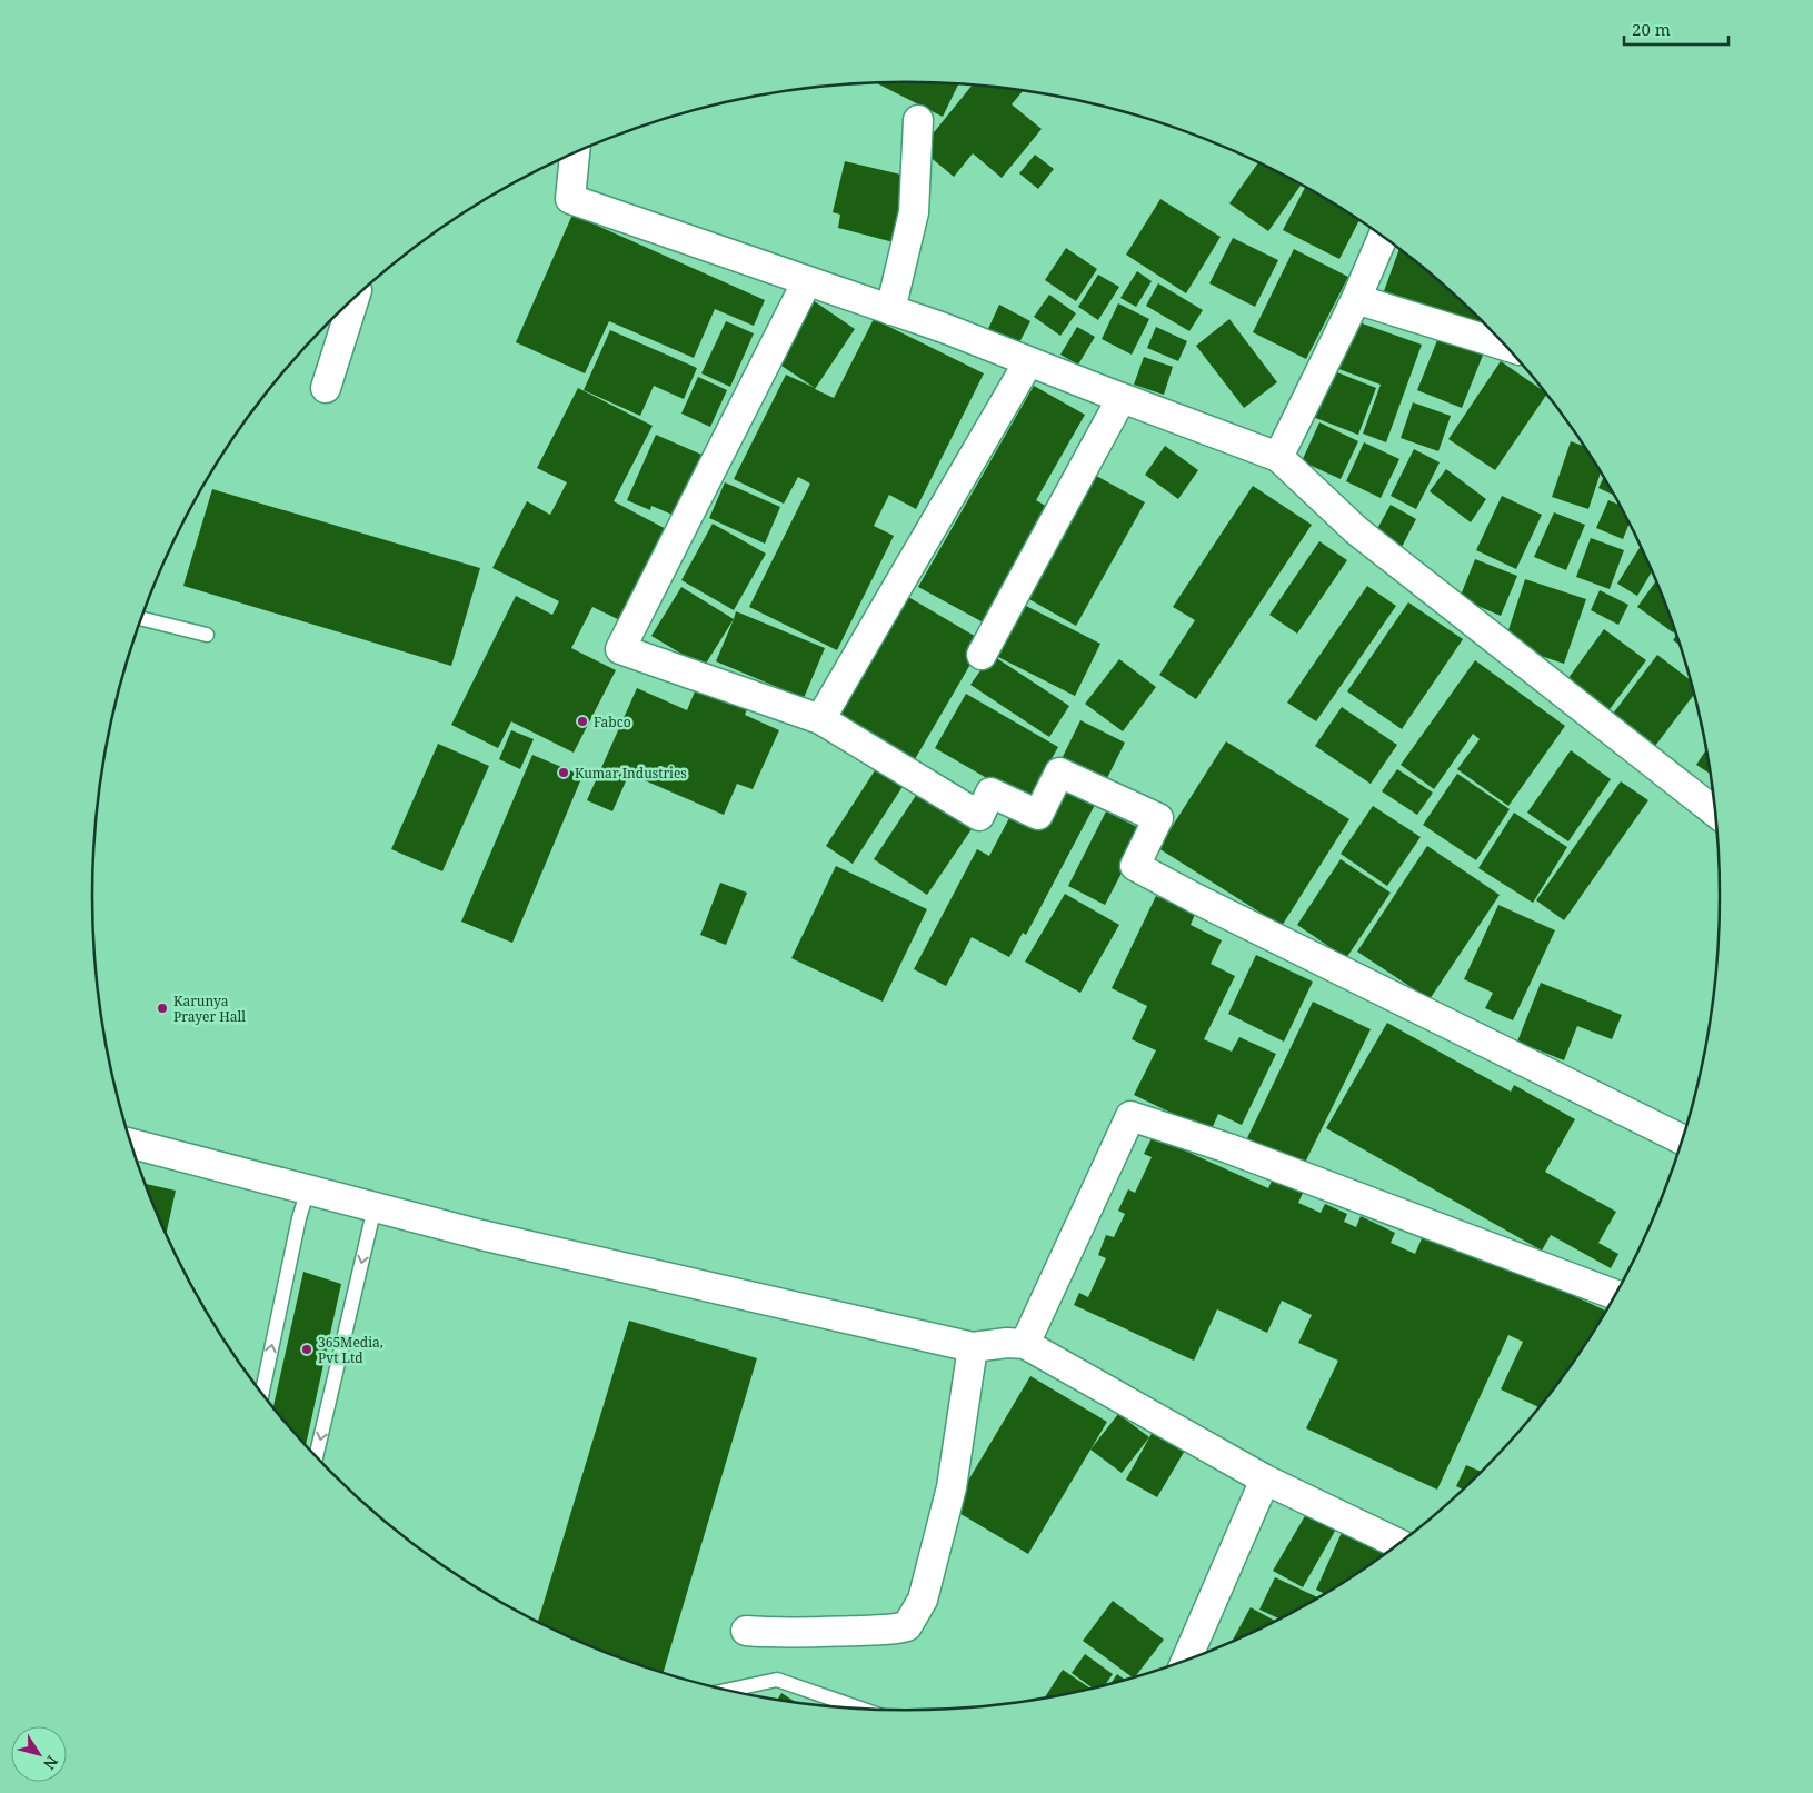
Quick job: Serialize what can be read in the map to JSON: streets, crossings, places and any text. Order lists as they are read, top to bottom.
{
  "places": [
    "Fabco",
    "Kumar Industries",
    "Karunya Prayer Hall",
    "365Media, Pvt Ltd"
  ],
  "scale_bar": "20 m",
  "north": "bottom right"
}
